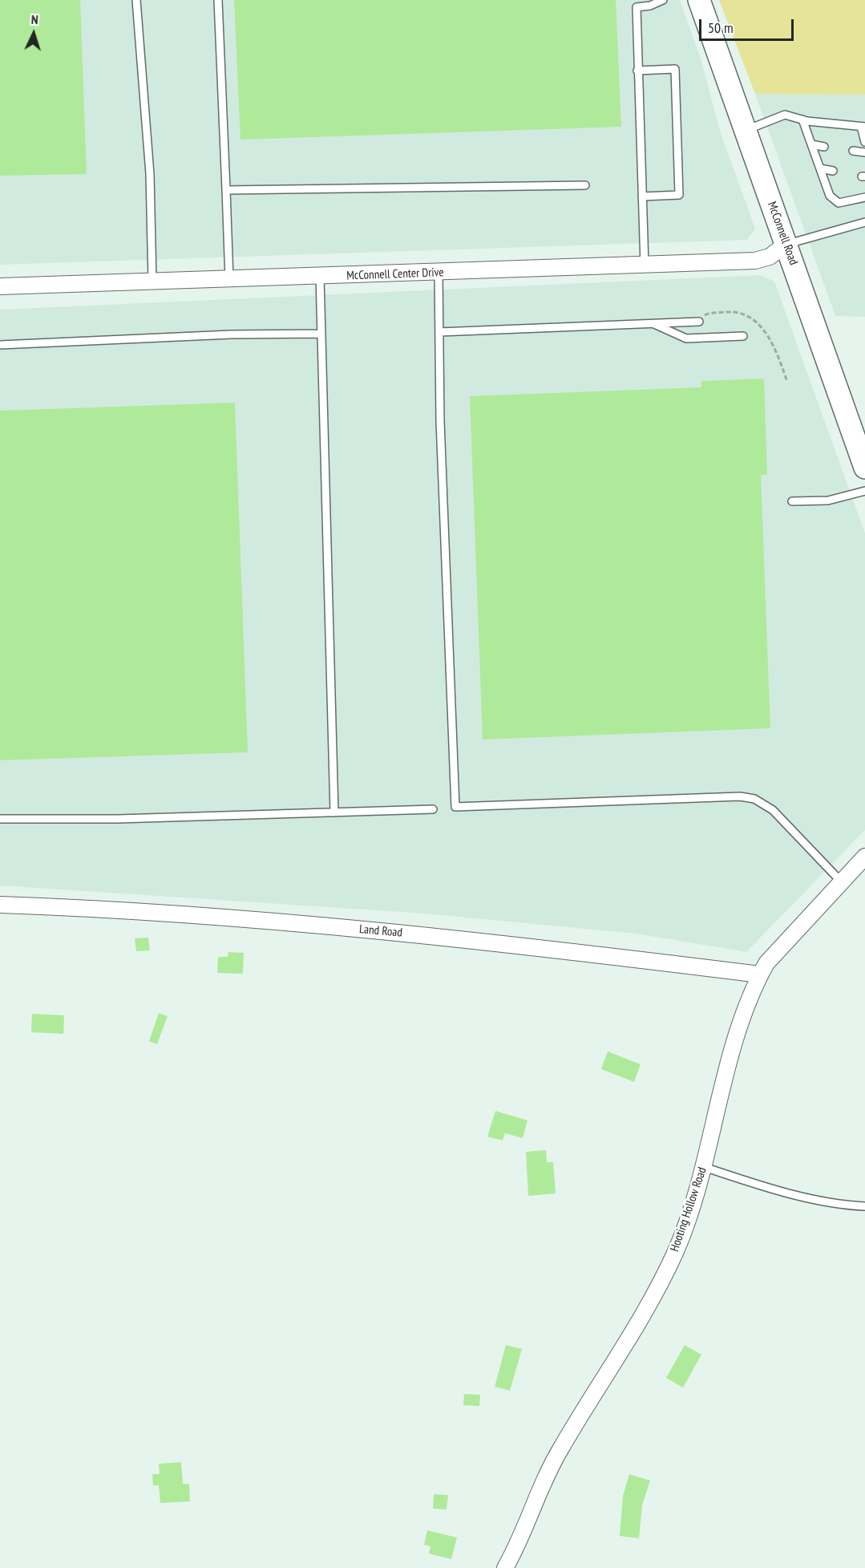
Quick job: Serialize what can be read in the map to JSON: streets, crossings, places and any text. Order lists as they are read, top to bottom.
{
  "streets": {
    "street": [
      "McConnell Road",
      "McConnell Center Drive",
      "Land Road",
      "Hooting Hollow Road"
    ]
  },
  "crossings": [
    ["McConnell Road", "McConnell Center Drive"],
    ["Land Road", "Hooting Hollow Road"]
  ],
  "scale_bar": "50 m",
  "north": "top"
}
